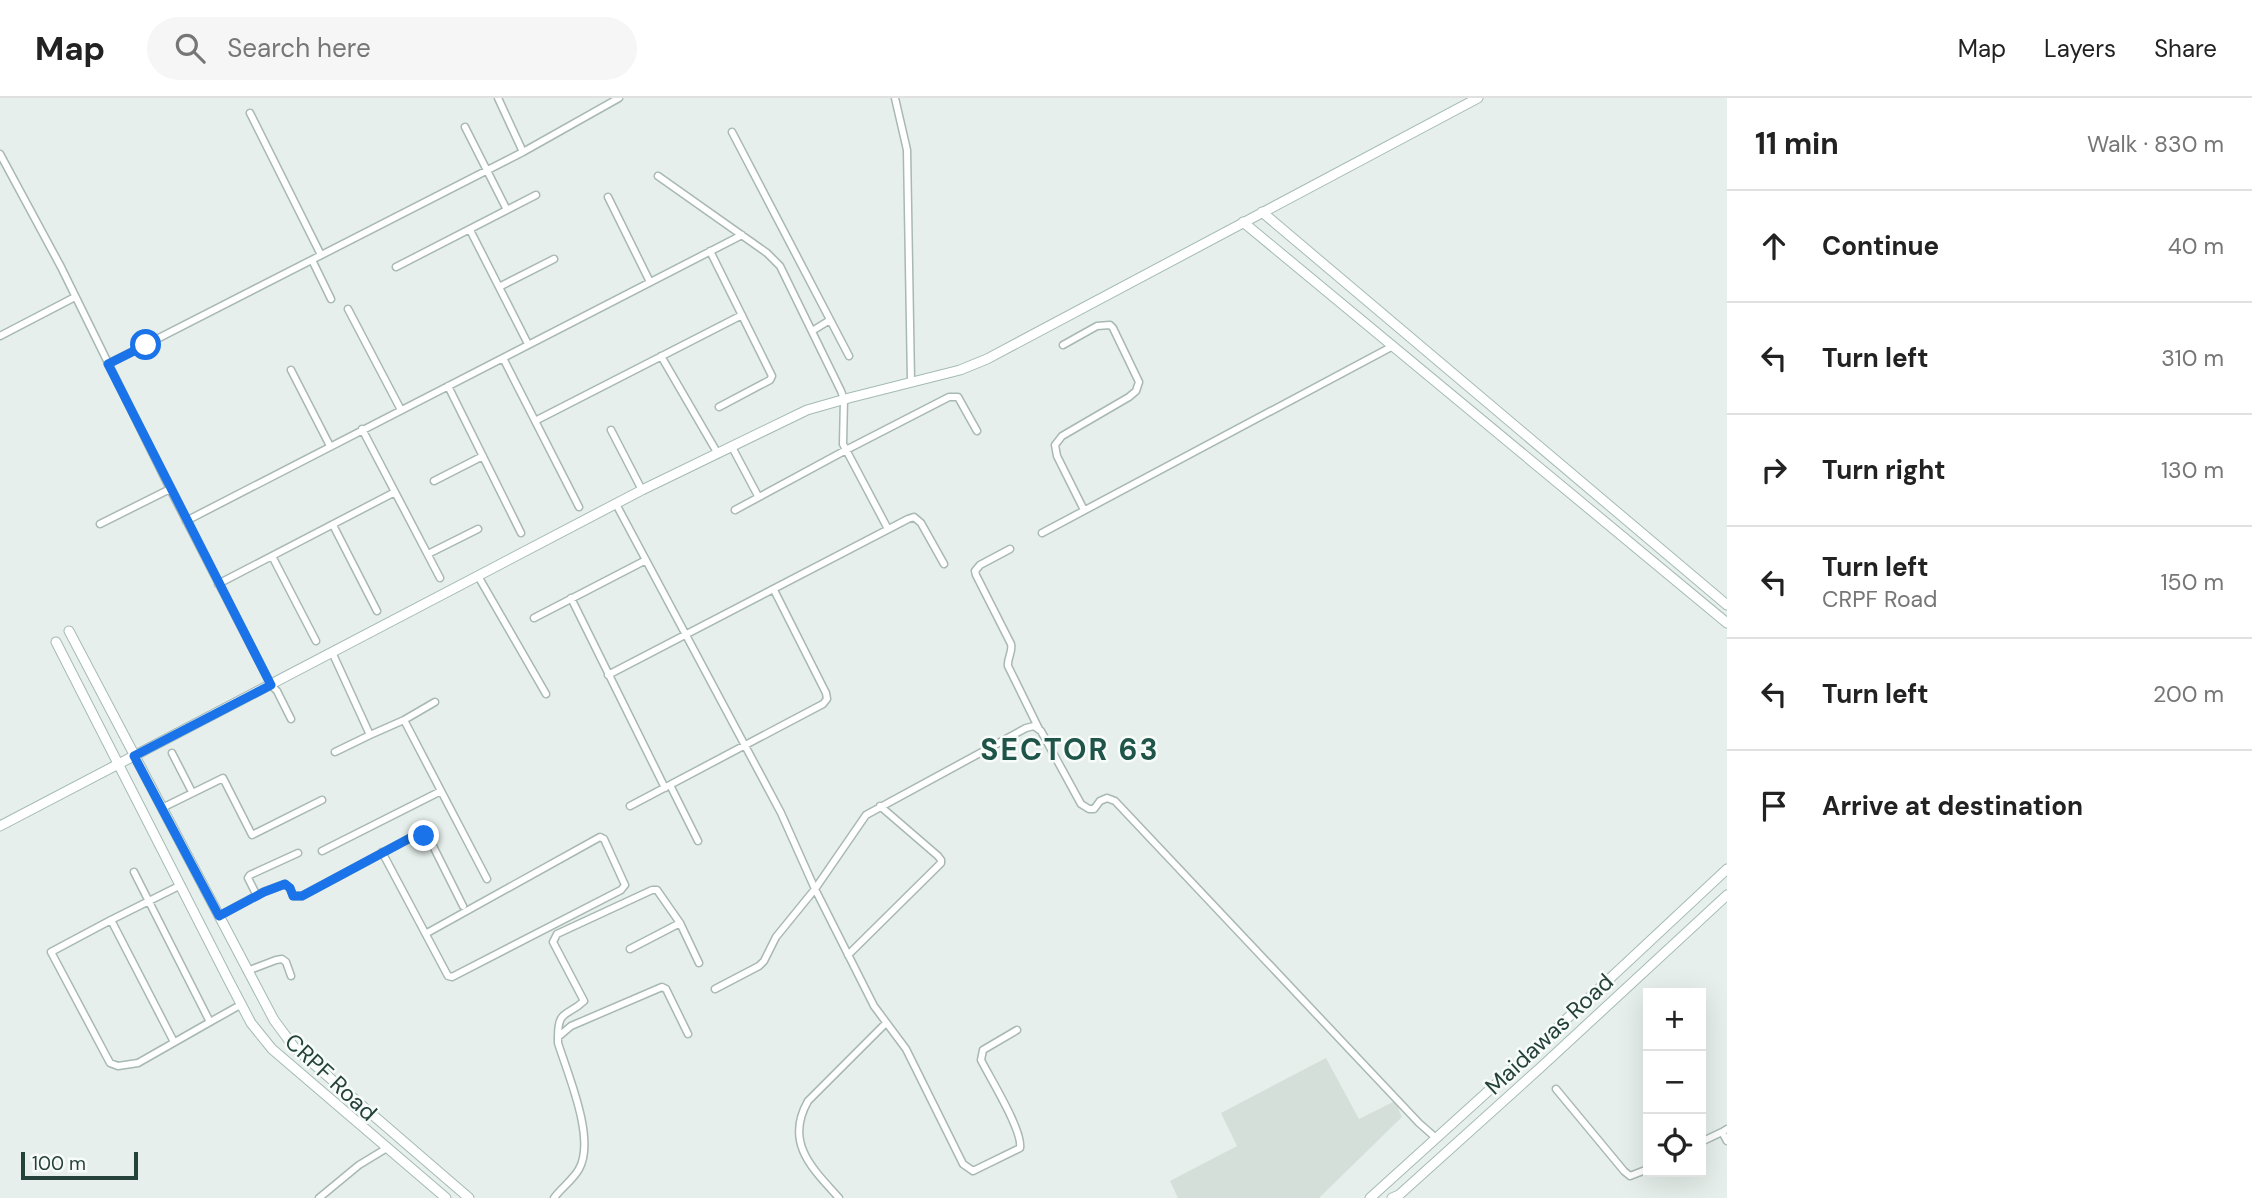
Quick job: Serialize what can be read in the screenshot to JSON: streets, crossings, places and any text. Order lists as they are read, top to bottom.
{
  "streets": {
    "street": ["Maidawas Road", "CRPF Road"]
  },
  "districts": ["SECTOR 63"],
  "scale_bar": "100 m",
  "page": {
    "header": "Map",
    "search": "Search here",
    "nav": ["Map", "Layers", "Share"],
    "heading": ["11 min", "Walk · 830 m"],
    "list": [
      ["Continue", "40 m"],
      ["Turn left", "310 m"],
      ["Turn right", "130 m"],
      ["Turn left", "CRPF Road", "150 m"],
      ["Turn left", "200 m"],
      "Arrive at destination"
    ],
    "map_buttons": ["+", "−"],
    "scale": "100 m"
  }
}
